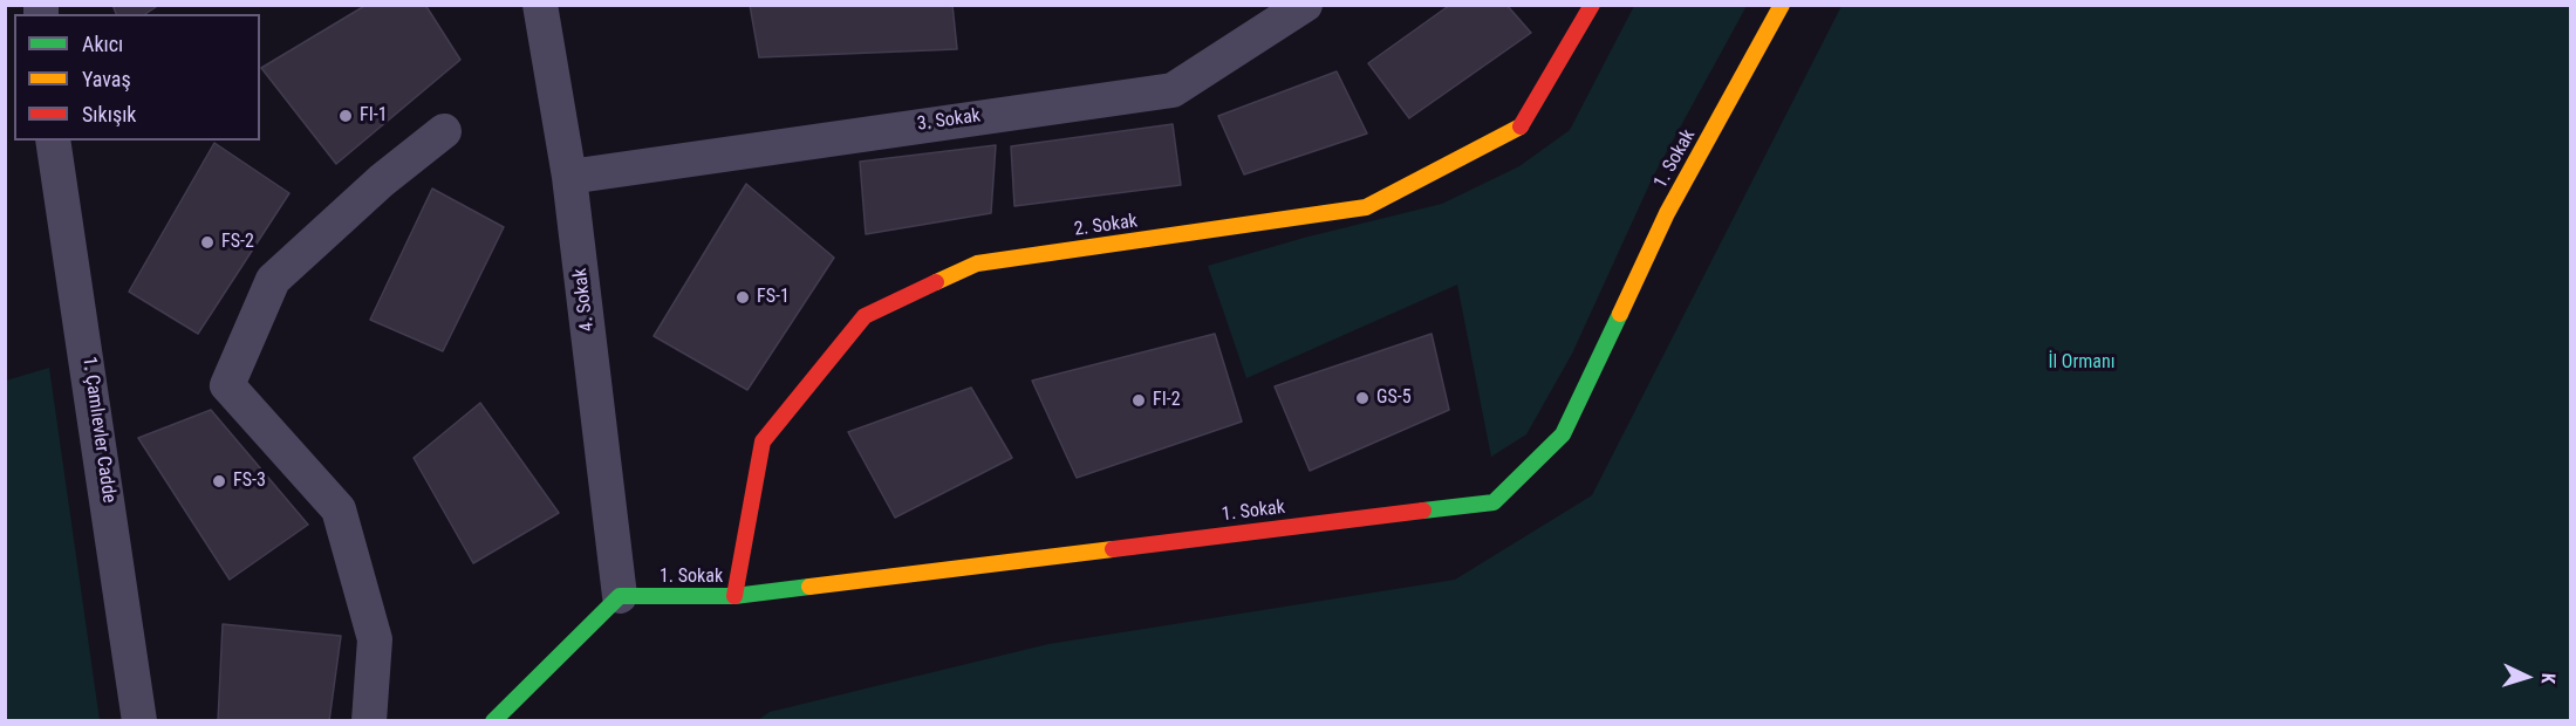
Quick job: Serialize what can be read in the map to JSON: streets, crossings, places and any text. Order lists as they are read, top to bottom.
{
  "streets": {
    "street": [
      "3. Sokak",
      "1. Sokak",
      "2. Sokak",
      "4. Sokak",
      "1. Çamlıevler Cadde"
    ]
  },
  "crossings": [
    ["3. Sokak", "4. Sokak"],
    ["1. Sokak", "2. Sokak"],
    ["1. Sokak", "4. Sokak"]
  ],
  "parks": ["İl Ormanı"],
  "places": [
    "FI-1",
    "FS-2",
    "FS-1",
    "GS-5",
    "FI-2",
    "FS-3"
  ],
  "legend": ["Akıcı", "Yavaş", "Sıkışık"],
  "north": "right"
}
